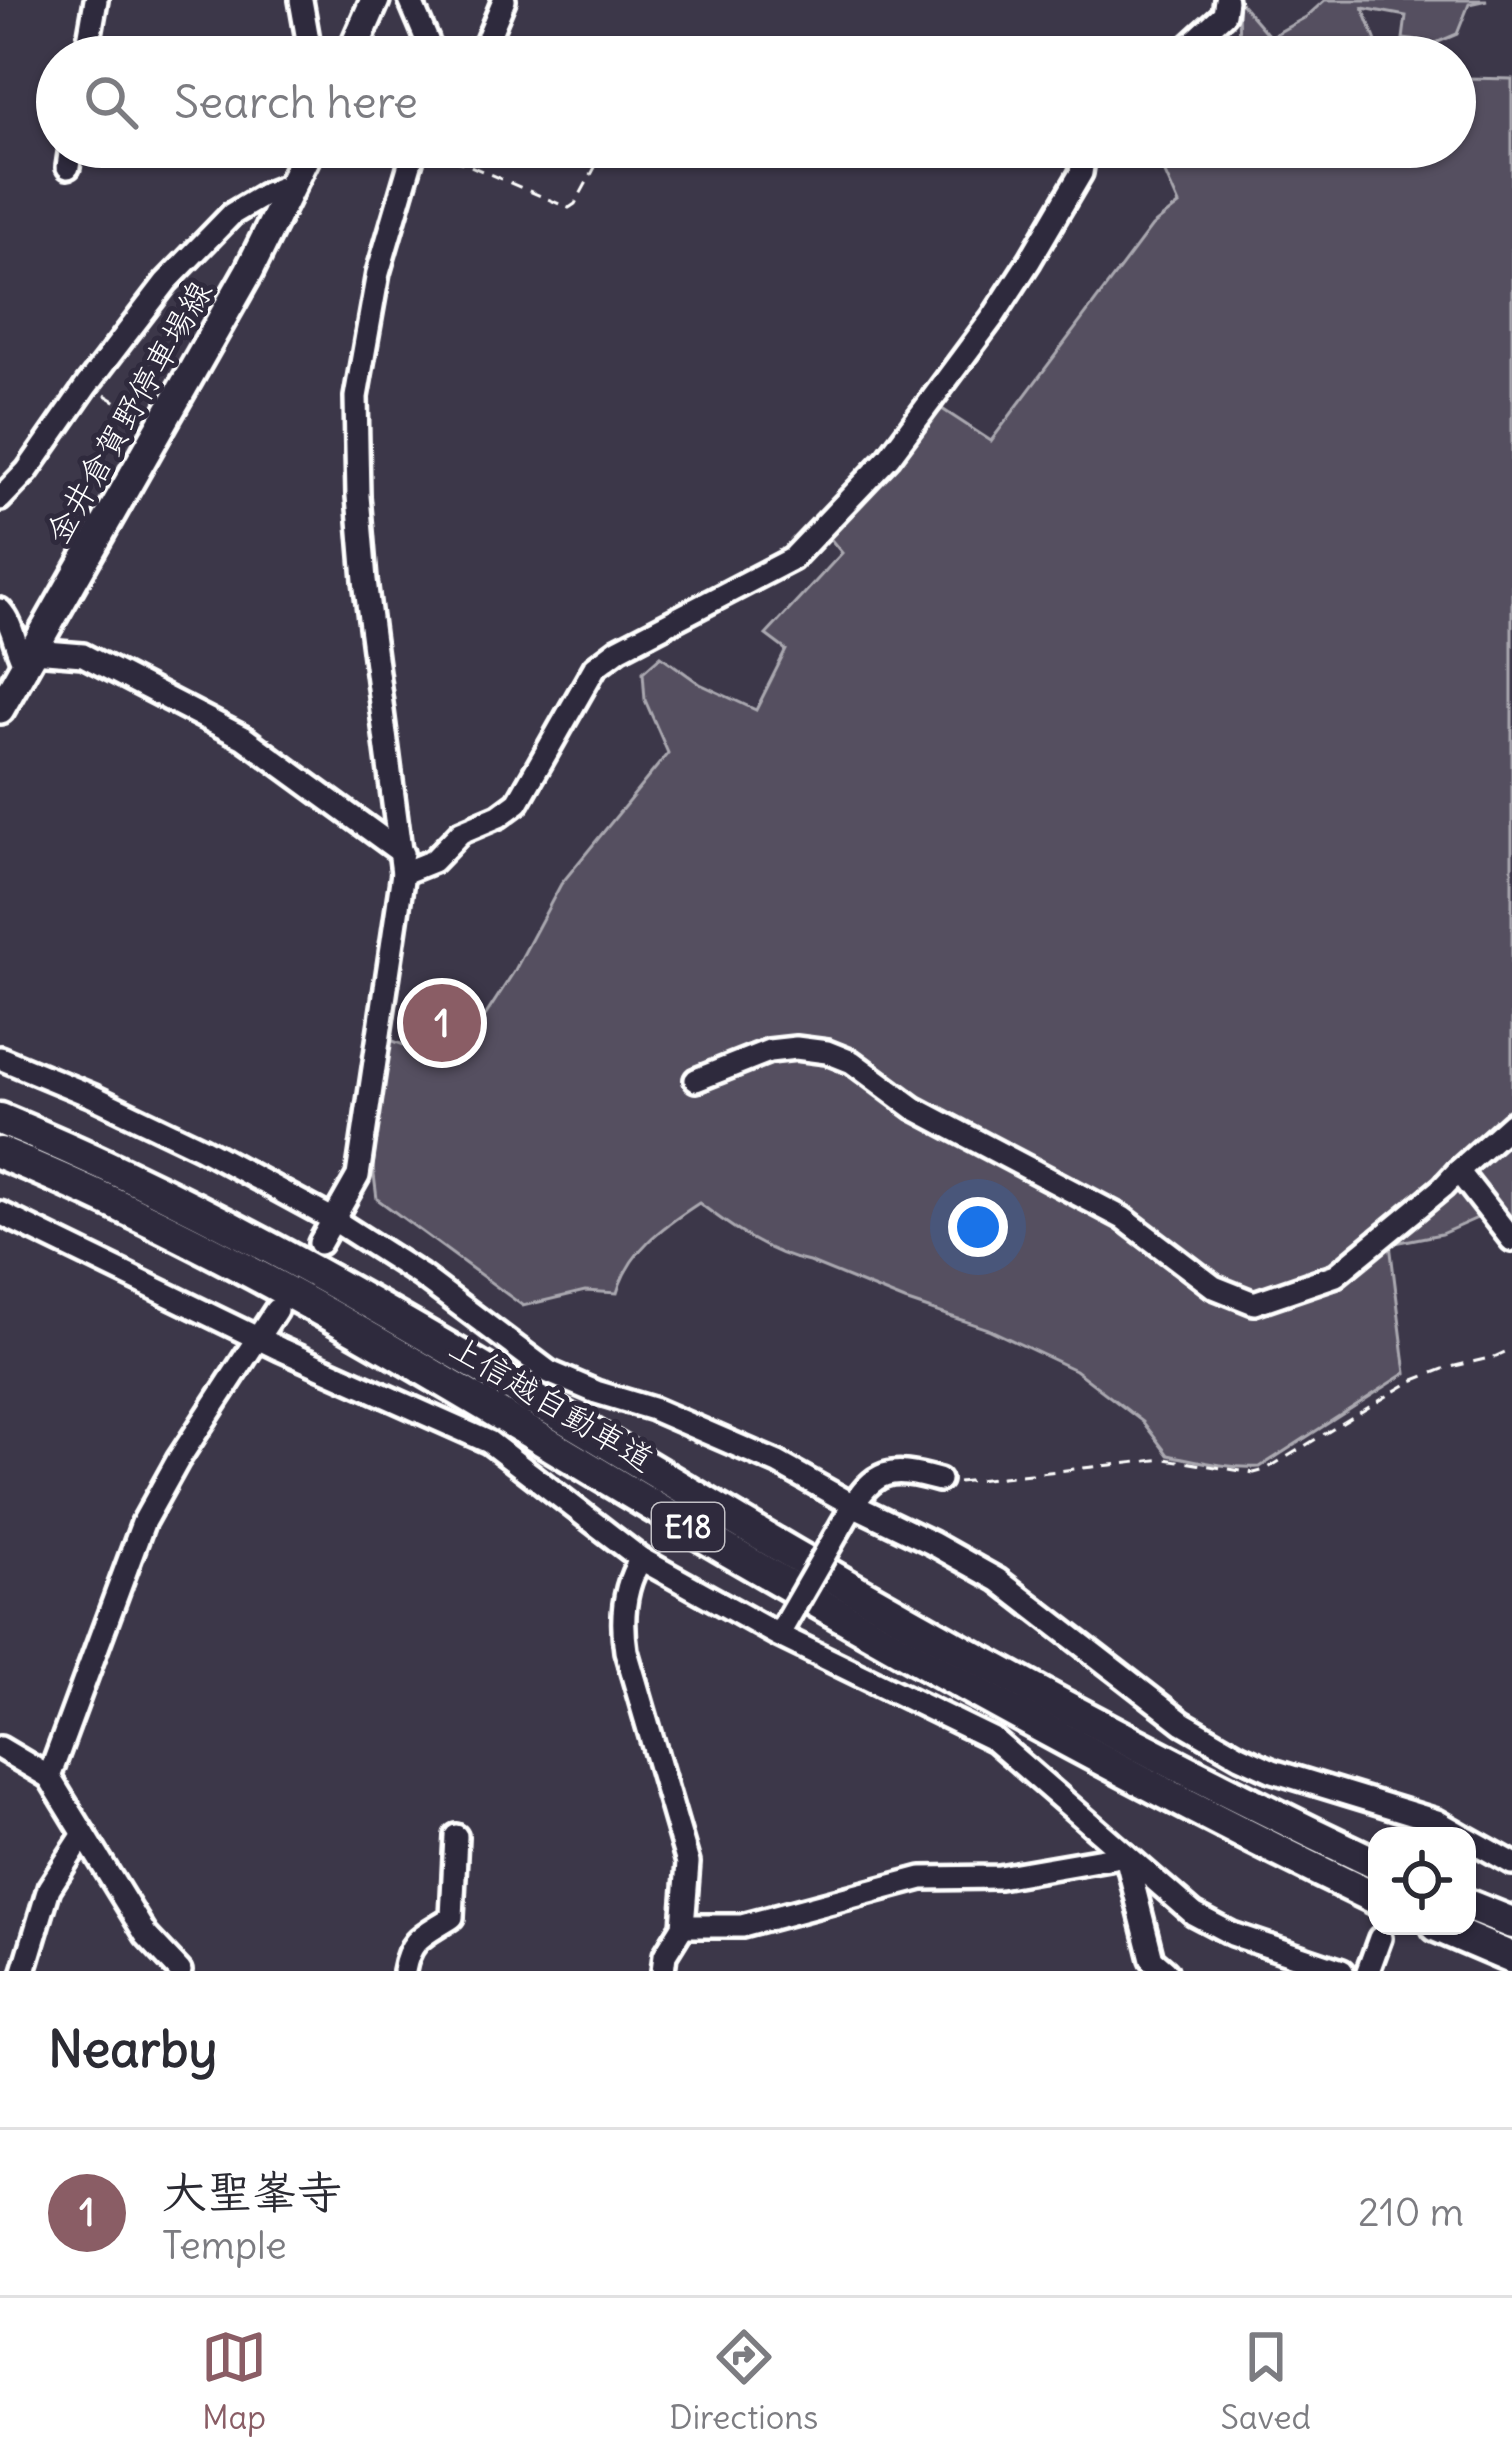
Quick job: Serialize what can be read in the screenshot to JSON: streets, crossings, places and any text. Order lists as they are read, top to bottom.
{
  "streets": {
    "highway": ["上信越自動車道", "E18"],
    "main road": ["金井倉賀野停車場線"]
  },
  "page": {
    "search": "Search here",
    "pins": "1",
    "heading": "Nearby",
    "list": [
      {
        "mark": "1",
        "name": "大聖峯寺",
        "note": "Temple",
        "value": "210 m"
      }
    ],
    "nav": ["Map", "Directions", "Saved"]
  }
}
